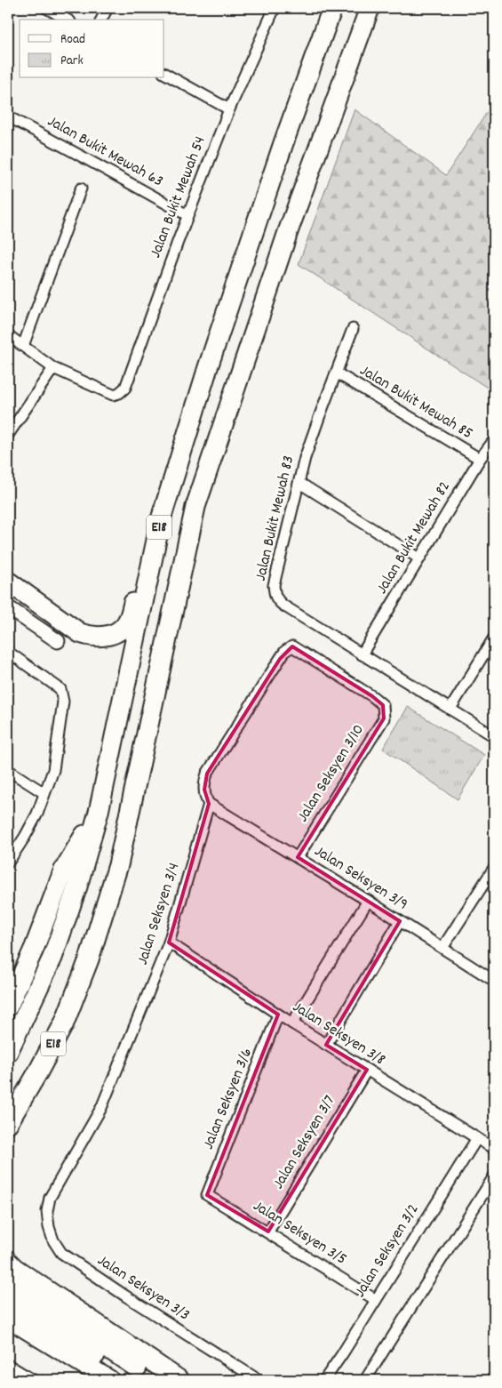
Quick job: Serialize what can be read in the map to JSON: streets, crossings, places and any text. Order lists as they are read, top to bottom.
{
  "streets": {
    "highway": ["E18"],
    "street": [
      "Jalan Bukit Mewah 63",
      "Jalan Bukit Mewah 54",
      "Jalan Bukit Mewah 85",
      "Jalan Bukit Mewah 83",
      "Jalan Bukit Mewah 82",
      "Jalan Seksyen 3/10",
      "Jalan Seksyen 3/9",
      "Jalan Seksyen 3/4",
      "Jalan Seksyen 3/8",
      "Jalan Seksyen 3/6",
      "Jalan Seksyen 3/7",
      "Jalan Seksyen 3/5",
      "Jalan Seksyen 3/2",
      "Jalan Seksyen 3/3"
    ]
  },
  "crossings": [
    ["Jalan Bukit Mewah 63", "Jalan Bukit Mewah 54"],
    ["Jalan Bukit Mewah 85", "Jalan Bukit Mewah 83"],
    ["Jalan Bukit Mewah 85", "Jalan Bukit Mewah 82"],
    ["Jalan Bukit Mewah 83", "Jalan Bukit Mewah 82"],
    ["Jalan Seksyen 3/10", "Jalan Seksyen 3/9"],
    ["Jalan Seksyen 3/10", "Jalan Seksyen 3/4"],
    ["Jalan Seksyen 3/9", "Jalan Seksyen 3/4"],
    ["Jalan Seksyen 3/4", "Jalan Seksyen 3/8"],
    ["Jalan Seksyen 3/4", "Jalan Seksyen 3/3"],
    ["Jalan Seksyen 3/8", "Jalan Seksyen 3/6"],
    ["Jalan Seksyen 3/8", "Jalan Seksyen 3/7"],
    ["Jalan Seksyen 3/8", "Jalan Seksyen 3/2"],
    ["Jalan Seksyen 3/6", "Jalan Seksyen 3/5"],
    ["Jalan Seksyen 3/7", "Jalan Seksyen 3/5"],
    ["Jalan Seksyen 3/5", "Jalan Seksyen 3/2"]
  ],
  "legend": ["Road", "Park"]
}
